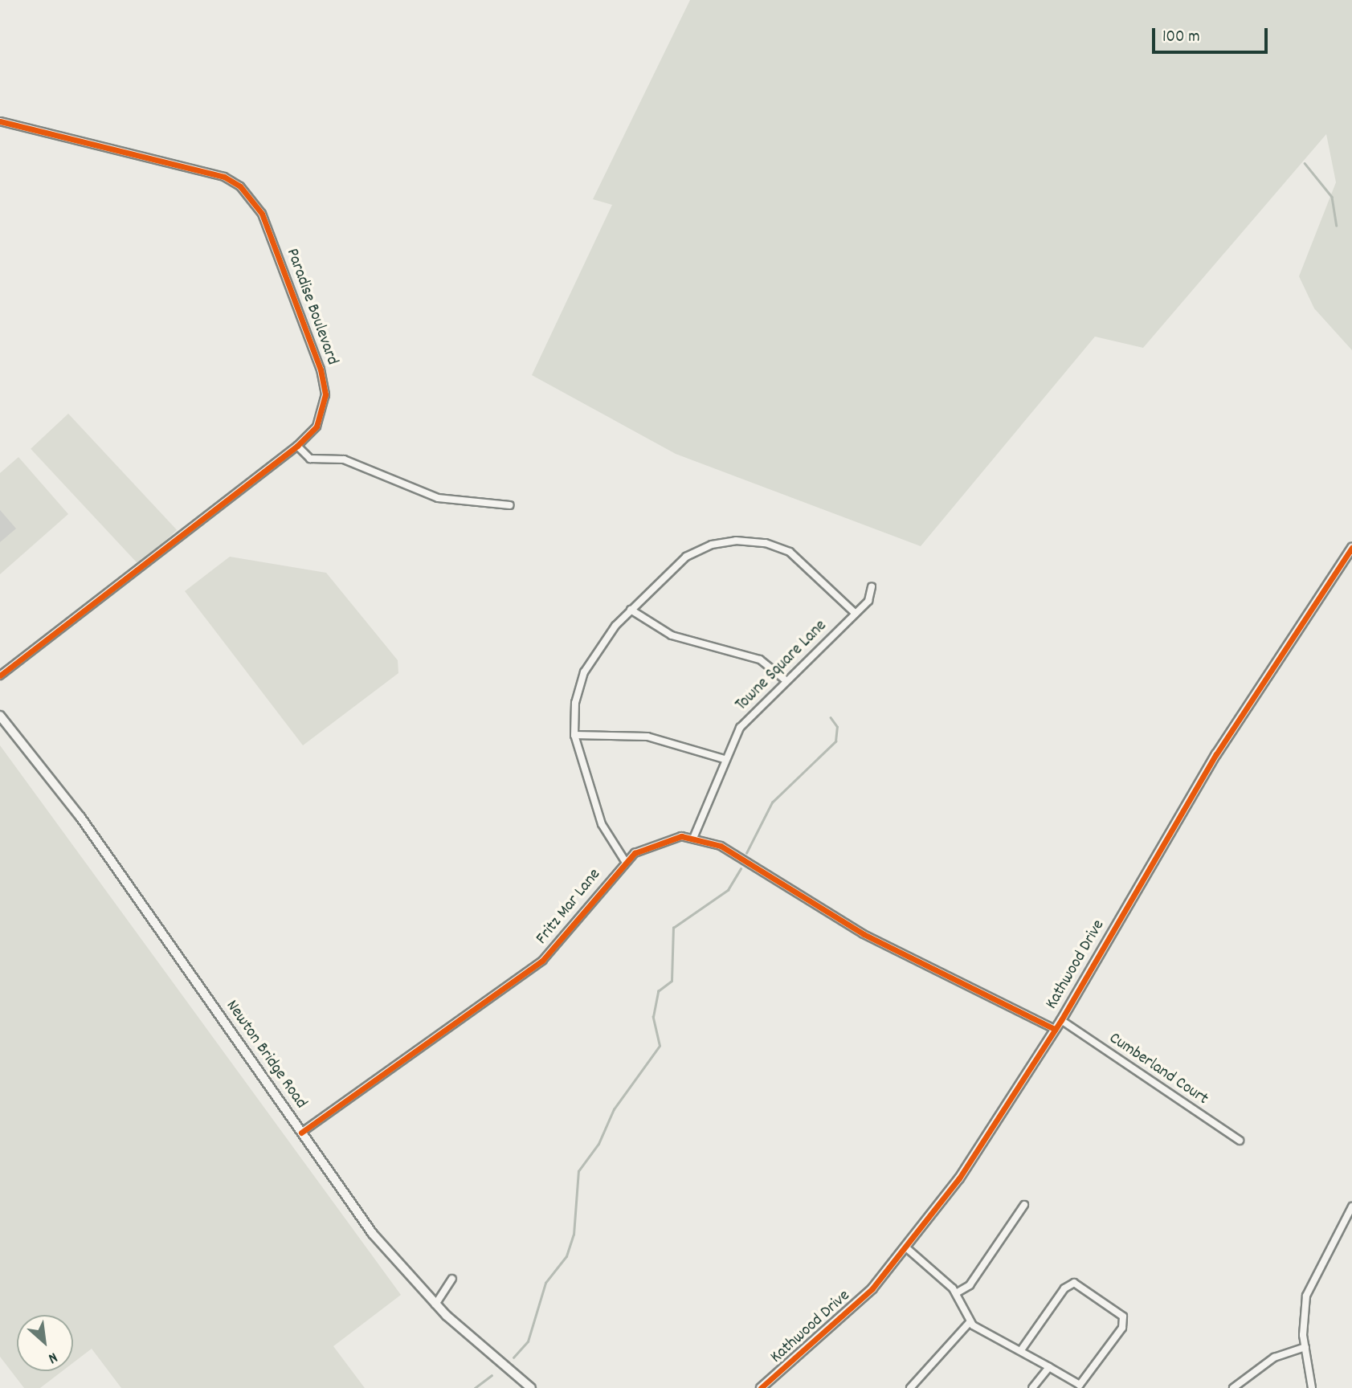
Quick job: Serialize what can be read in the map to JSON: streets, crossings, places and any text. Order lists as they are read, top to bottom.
{
  "streets": {
    "main road": ["Newton Bridge Road"],
    "street": [
      "Paradise Boulevard",
      "Towne Square Lane",
      "Fritz Mar Lane",
      "Kathwood Drive",
      "Cumberland Court"
    ]
  },
  "crossings": [
    ["Towne Square Lane", "Fritz Mar Lane"],
    ["Fritz Mar Lane", "Kathwood Drive"],
    ["Fritz Mar Lane", "Newton Bridge Road"],
    ["Kathwood Drive", "Cumberland Court"]
  ],
  "scale_bar": "100 m",
  "north": "bottom right"
}
